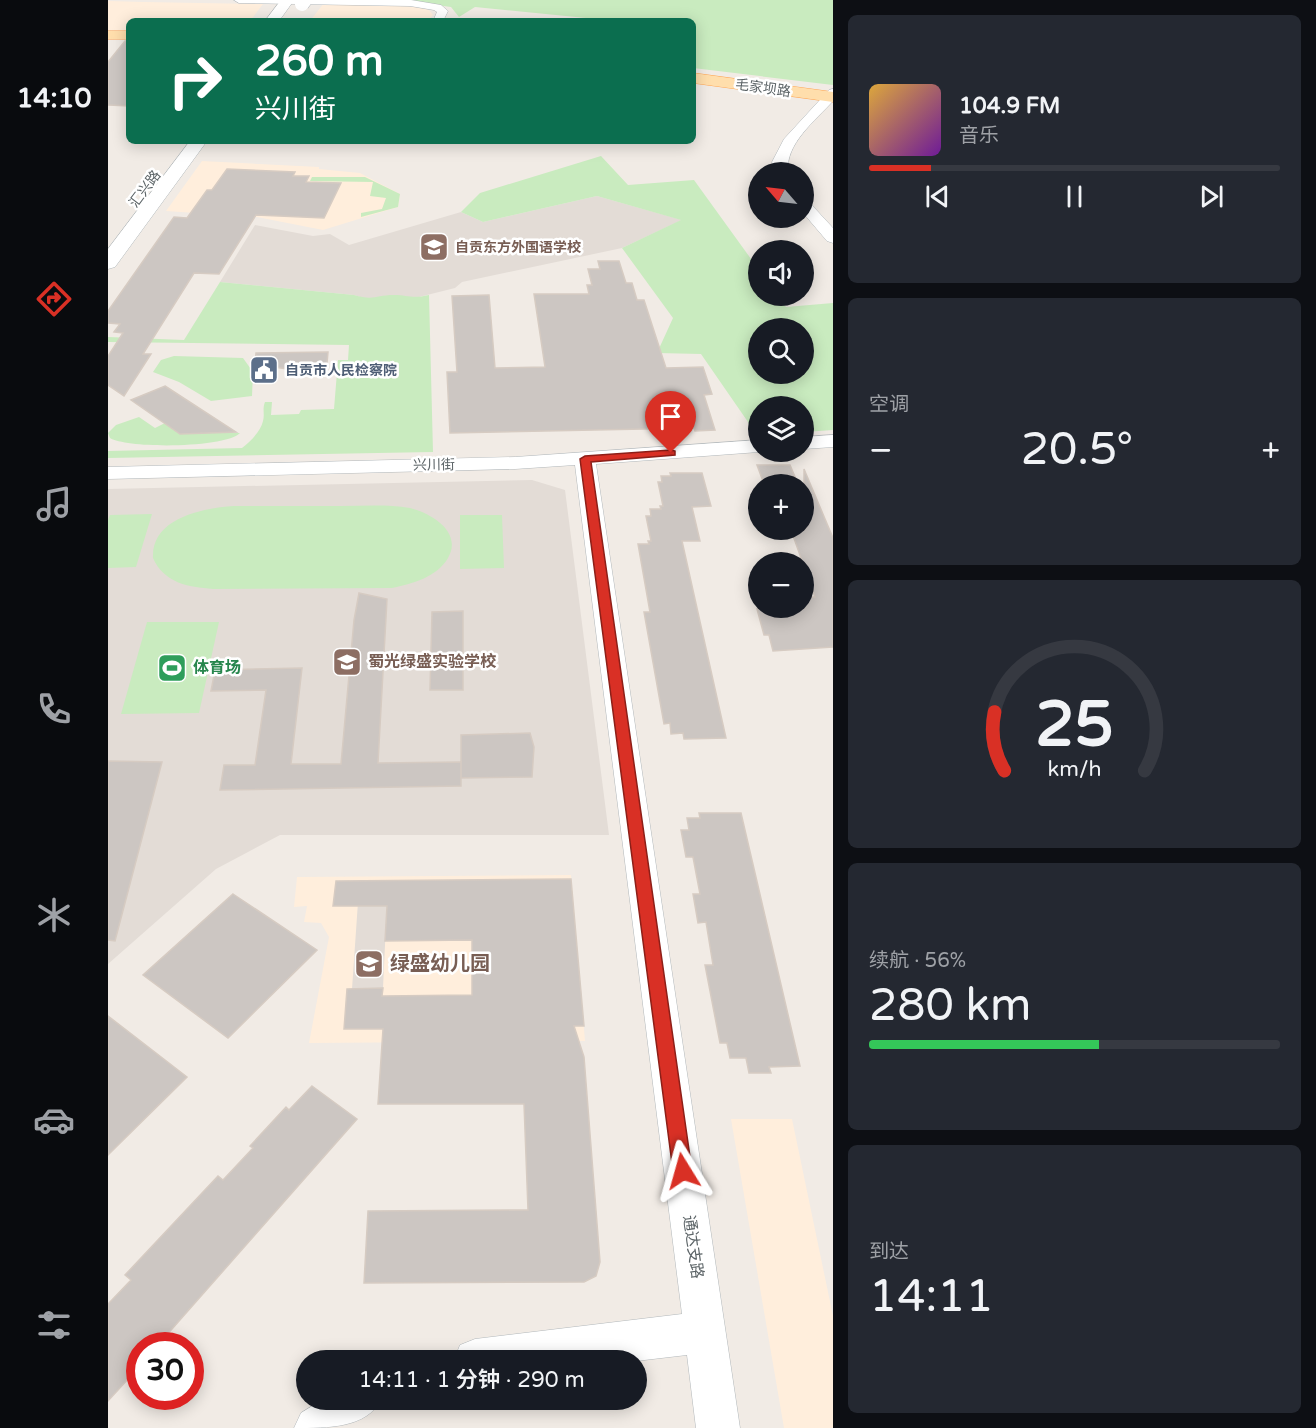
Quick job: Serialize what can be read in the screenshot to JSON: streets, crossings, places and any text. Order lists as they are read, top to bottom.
{
  "streets": {
    "main road": ["毛家坝路", "汇兴路"],
    "street": ["兴川街", "通达支路"]
  },
  "crossings": [
    ["兴川街", "通达支路"]
  ],
  "places": {
    "school or university": ["自贡东方外国语学校", "蜀光绿盛实验学校", "绿盛幼儿园"],
    "public building": ["自贡市人民检察院"],
    "sports": ["体育场"]
  },
  "north": "top left",
  "page": {
    "tabs": "14:10",
    "turn": ["260 m", "兴川街"],
    "song": ["104.9 FM", "音乐"],
    "map_buttons": ["+", "−"],
    "tile": [
      "空调",
      ["续航 · 56%", "280 km"],
      ["到达", "14:11"]
    ],
    "heat": ["−", "20.5°", "+"],
    "limit": "30",
    "trip": "14:11 · 1 分钟 · 290 m",
    "gauge": ["25", "km/h"]
  }
}
